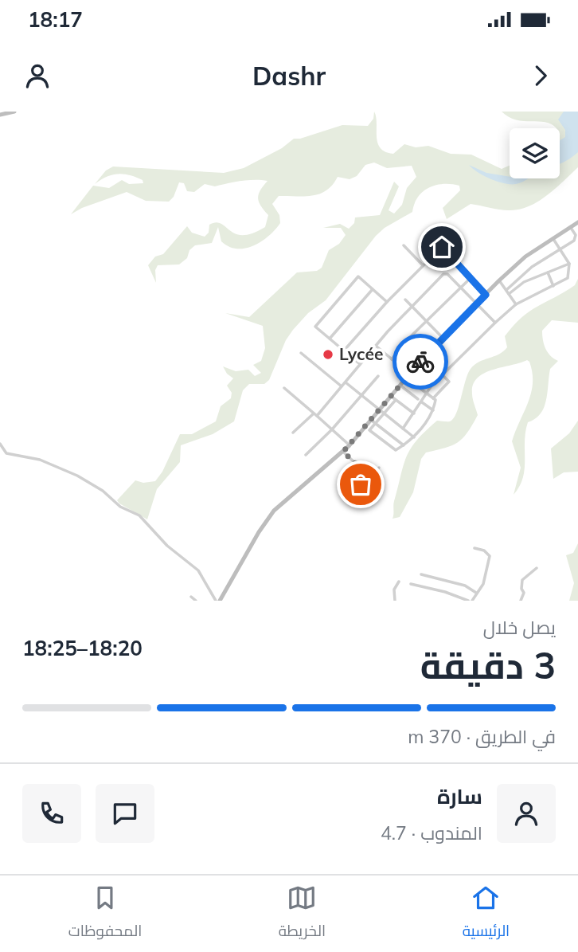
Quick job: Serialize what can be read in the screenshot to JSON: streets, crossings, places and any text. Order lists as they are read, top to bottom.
{
  "places": ["Lycée"],
  "page": {
    "status": "18:17",
    "header": "Dashr",
    "heading": ["3 دقيقة", "يصل خلال", "18:20–18:25"],
    "panel": ["سارة", "المندوب · 4.7"],
    "bar": "في الطريق · 370 m",
    "tabs": ["الرئيسية", "الخريطة", "المحفوظات"]
  }
}
